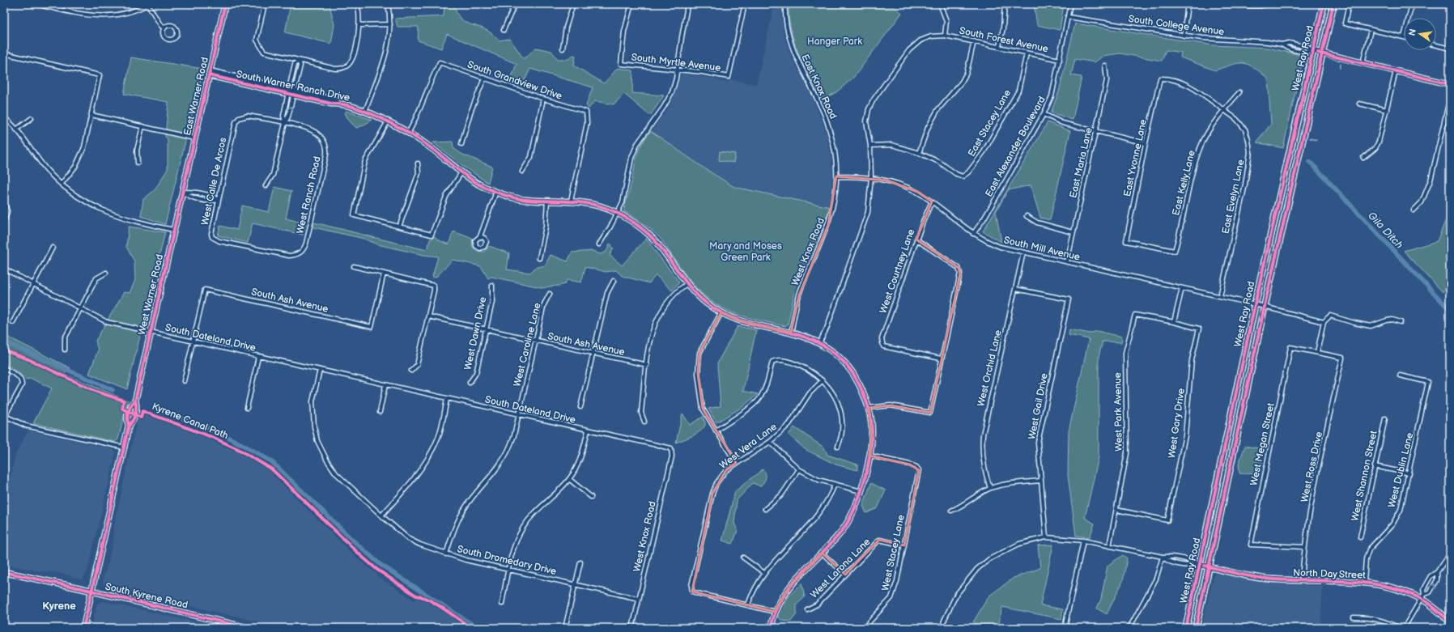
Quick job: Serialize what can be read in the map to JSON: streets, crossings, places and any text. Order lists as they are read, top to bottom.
{
  "streets": {
    "main road": ["West Ray Road"],
    "street": [
      "South College Avenue",
      "South Forest Avenue",
      "South Myrtle Avenue",
      "South Grandview Drive",
      "South Warner Ranch Drive",
      "East Knox Road",
      "East Warner Road",
      "East Stacey Lane",
      "East Alexander Boulevard",
      "East Yvonne Lane",
      "East Maria Lane",
      "West Calle De Arcos",
      "East Kelly Lane",
      "West Ranch Road",
      "East Evelyn Lane",
      "South Mill Avenue",
      "West Knox Road",
      "West Courtney Lane",
      "West Warner Road",
      "South Ash Avenue",
      "West Dawn Drive",
      "South Dateland Drive",
      "West Caroline Lane",
      "West Orchid Lane",
      "West Gail Drive",
      "West Park Avenue",
      "West Gary Drive",
      "West Megan Street",
      "West Vera Lane",
      "West Ross Drive",
      "West Dublin Lane",
      "West Shannon Street",
      "West Stacey Lane",
      "South Dromedary Drive",
      "West Larona Lane",
      "North Day Street",
      "South Kyrene Road"
    ],
    "cycle path": ["Kyrene Canal Path"]
  },
  "crossings": [
    ["South College Avenue", "West Ray Road"],
    ["South College Avenue", "East Alexander Boulevard"],
    ["South Forest Avenue", "East Stacey Lane"],
    ["South Forest Avenue", "East Alexander Boulevard"],
    ["South Forest Avenue", "South Mill Avenue"],
    ["West Ray Road", "South Mill Avenue"],
    ["West Ray Road", "North Day Street"],
    ["South Grandview Drive", "South Warner Ranch Drive"],
    ["South Warner Ranch Drive", "East Warner Road"],
    ["South Warner Ranch Drive", "West Knox Road"],
    ["South Warner Ranch Drive", "West Stacey Lane"],
    ["East Knox Road", "South Mill Avenue"],
    ["East Knox Road", "West Knox Road"],
    ["East Warner Road", "West Warner Road"],
    ["East Alexander Boulevard", "South Mill Avenue"],
    ["East Yvonne Lane", "East Kelly Lane"],
    ["East Yvonne Lane", "East Evelyn Lane"],
    ["East Maria Lane", "South Mill Avenue"],
    ["West Calle De Arcos", "West Ranch Road"],
    ["East Kelly Lane", "East Evelyn Lane"],
    ["East Evelyn Lane", "South Mill Avenue"],
    ["South Mill Avenue", "West Knox Road"],
    ["South Mill Avenue", "West Courtney Lane"],
    ["South Mill Avenue", "West Orchid Lane"],
    ["West Knox Road", "South Dateland Drive"],
    ["West Knox Road", "South Dromedary Drive"],
    ["West Warner Road", "South Dateland Drive"],
    ["West Warner Road", "South Kyrene Road"],
    ["South Ash Avenue", "West Dawn Drive"],
    ["South Ash Avenue", "South Dateland Drive"],
    ["South Ash Avenue", "West Caroline Lane"],
    ["South Dateland Drive", "West Caroline Lane"],
    ["South Dateland Drive", "South Dromedary Drive"],
    ["West Caroline Lane", "South Dromedary Drive"],
    ["West Orchid Lane", "West Gail Drive"],
    ["West Gail Drive", "North Day Street"],
    ["West Park Avenue", "West Gary Drive"],
    ["West Park Avenue", "North Day Street"],
    ["West Megan Street", "West Ross Drive"],
    ["West Ross Drive", "North Day Street"],
    ["West Dublin Lane", "North Day Street"],
    ["West Stacey Lane", "West Larona Lane"]
  ],
  "districts": ["Kyrene"],
  "water": ["Gila Ditch"],
  "parks": ["Hanger Park", "Mary and Moses Green Park"],
  "north": "left"
}
